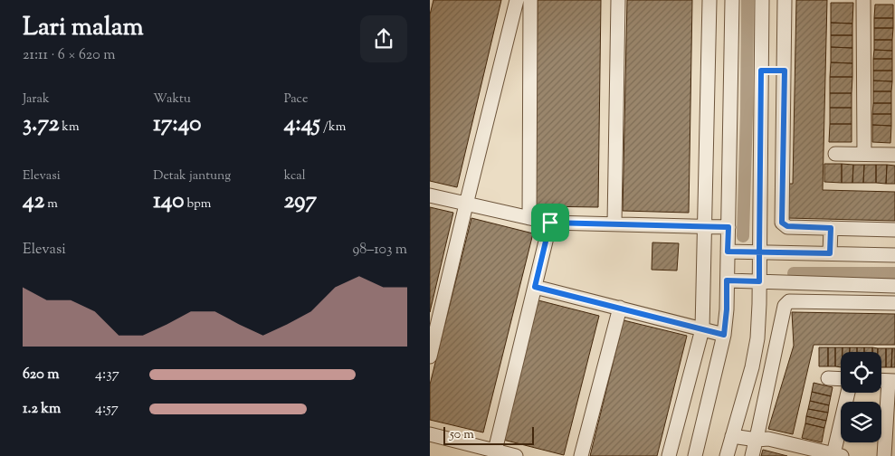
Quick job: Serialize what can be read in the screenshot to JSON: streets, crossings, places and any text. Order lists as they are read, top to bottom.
{
  "scale_bar": "50 m",
  "page": {
    "heading": ["Lari malam", "21:11 · 6 × 620 m"],
    "stats": [
      ["Jarak", "3.72 km"],
      ["Waktu", "17:40"],
      ["Pace", "4:45 /km"],
      ["Elevasi", "42 m"],
      ["Detak jantung", "140 bpm"],
      ["kcal", "297"]
    ],
    "chart": ["Elevasi", "98–103 m"],
    "list": [
      {
        "name": "620 m",
        "note": "4:37"
      },
      {
        "name": "1.2 km",
        "note": "4:57"
      }
    ],
    "scale": "50 m"
  }
}
